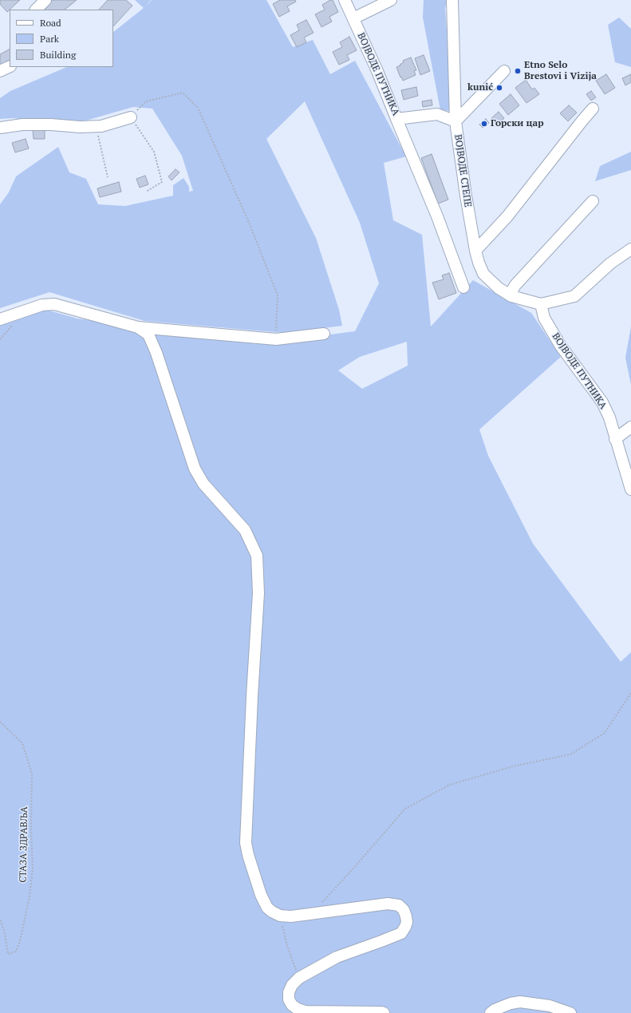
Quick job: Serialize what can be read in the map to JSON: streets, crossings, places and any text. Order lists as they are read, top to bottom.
{
  "streets": {
    "street": ["ВОЈВОДЕ ПУТНИКА", "ВОЈВОДЕ СТЕПЕ"],
    "path": ["СТАЗА ЗДРАВЉА"]
  },
  "crossings": [
    ["ВОЈВОДЕ ПУТНИКА", "ВОЈВОДЕ СТЕПЕ"]
  ],
  "places": ["Etno Selo Brestovi i Vizija", "kunić", "Горски цар"],
  "legend": ["Road", "Park", "Building"]
}
